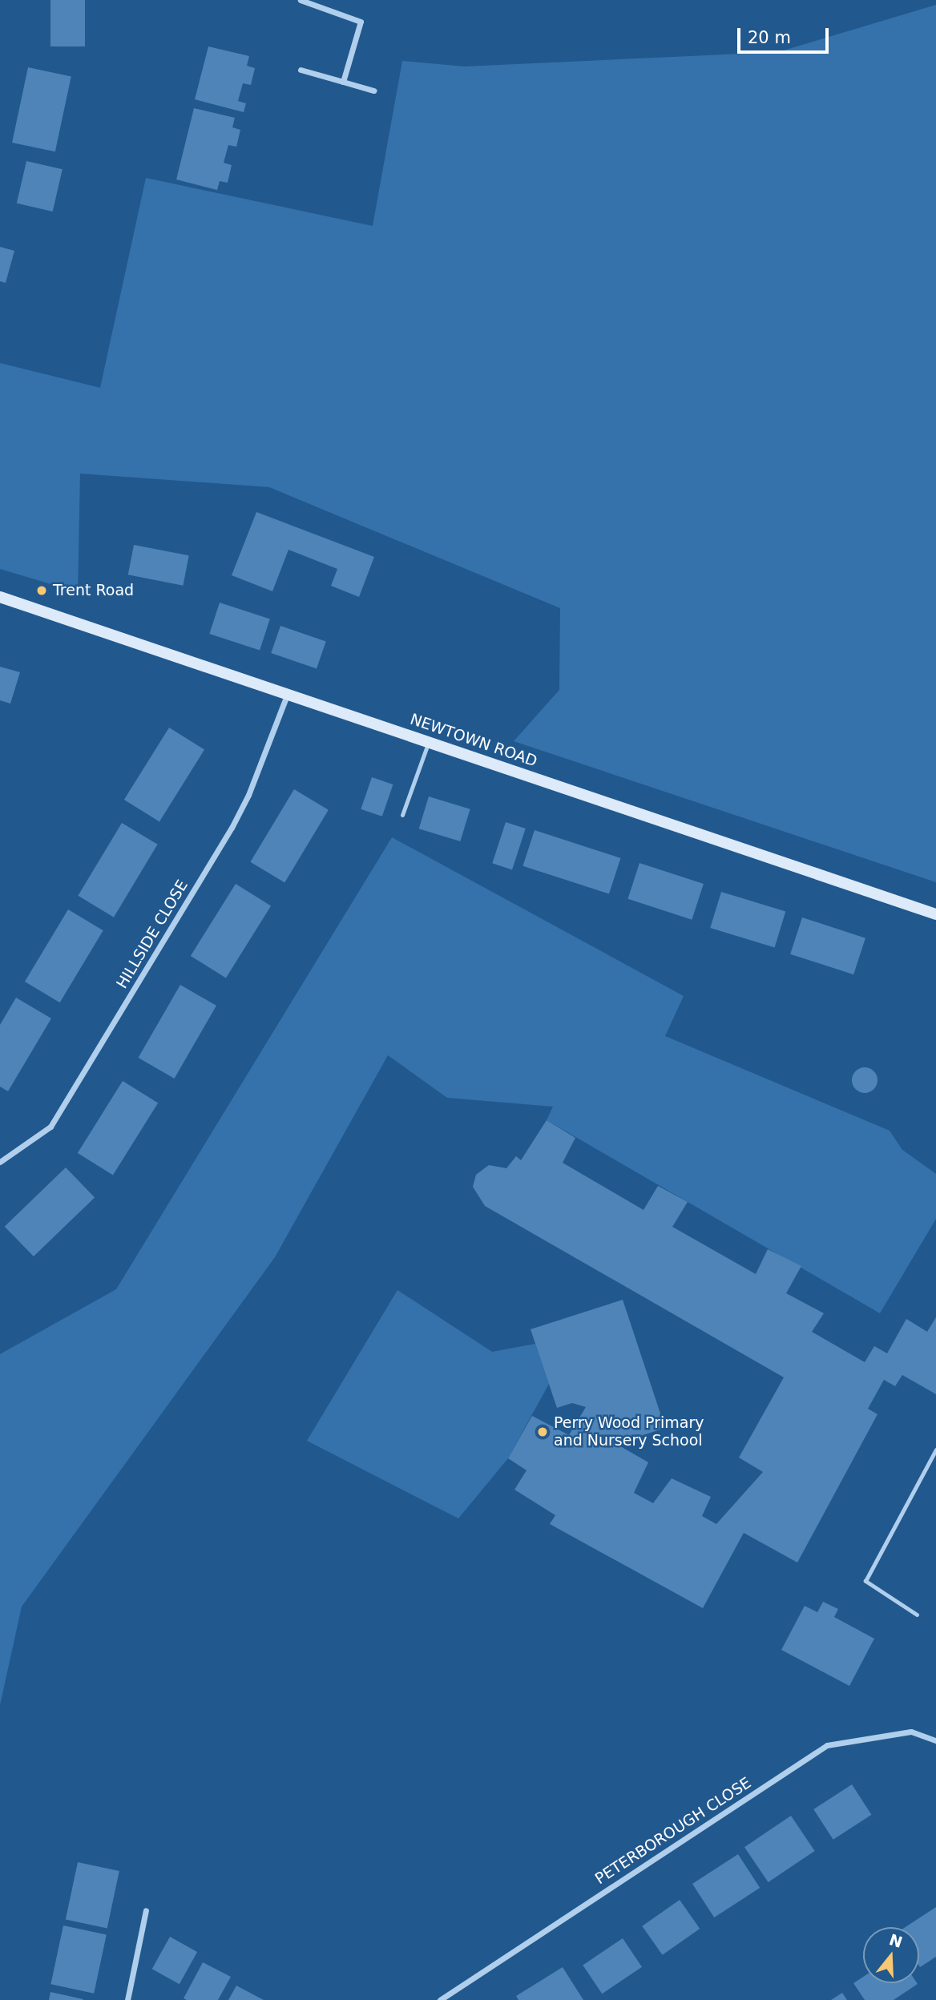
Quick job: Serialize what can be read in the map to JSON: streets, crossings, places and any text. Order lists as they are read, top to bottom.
{
  "streets": {
    "main road": ["NEWTOWN ROAD"],
    "street": ["HILLSIDE CLOSE", "PETERBOROUGH CLOSE"]
  },
  "crossings": [
    ["NEWTOWN ROAD", "HILLSIDE CLOSE"]
  ],
  "places": ["Trent Road", "Perry Wood Primary and Nursery School"],
  "scale_bar": "20 m",
  "north": "top"
}
